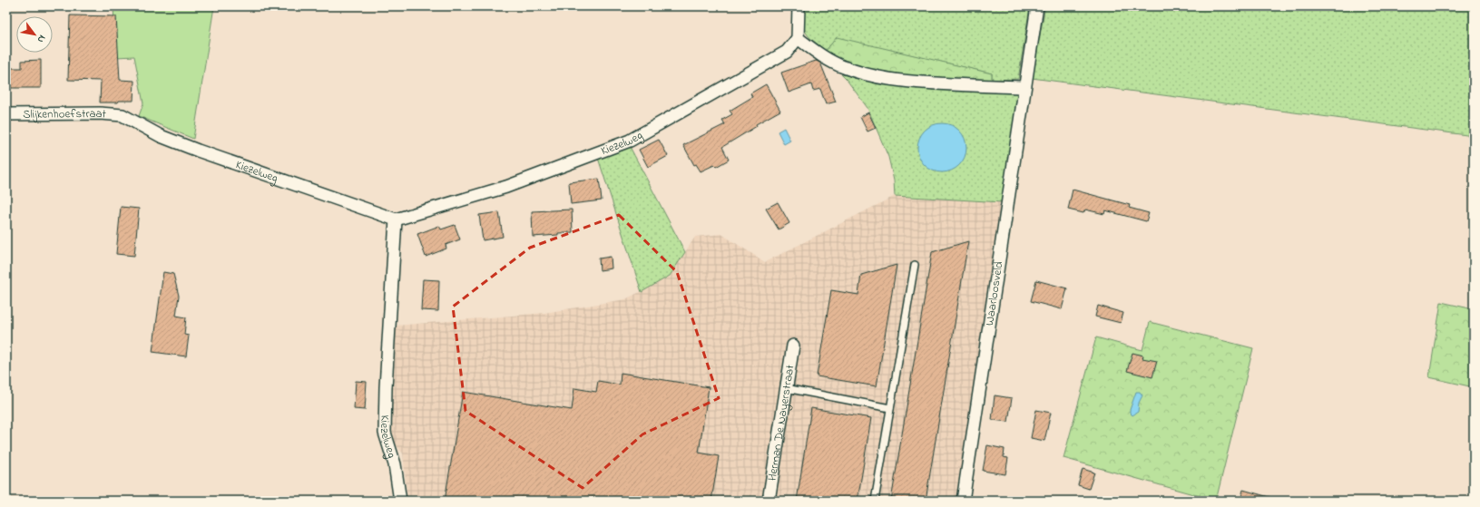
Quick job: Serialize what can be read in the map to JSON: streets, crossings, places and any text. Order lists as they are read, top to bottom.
{
  "streets": {
    "street": [
      "Slijkenhoefstraat",
      "Kiezelweg",
      "Waarloosveld",
      "Herman De Nayerstraat"
    ]
  },
  "crossings": [
    ["Slijkenhoefstraat", "Kiezelweg"]
  ],
  "north": "bottom right"
}
